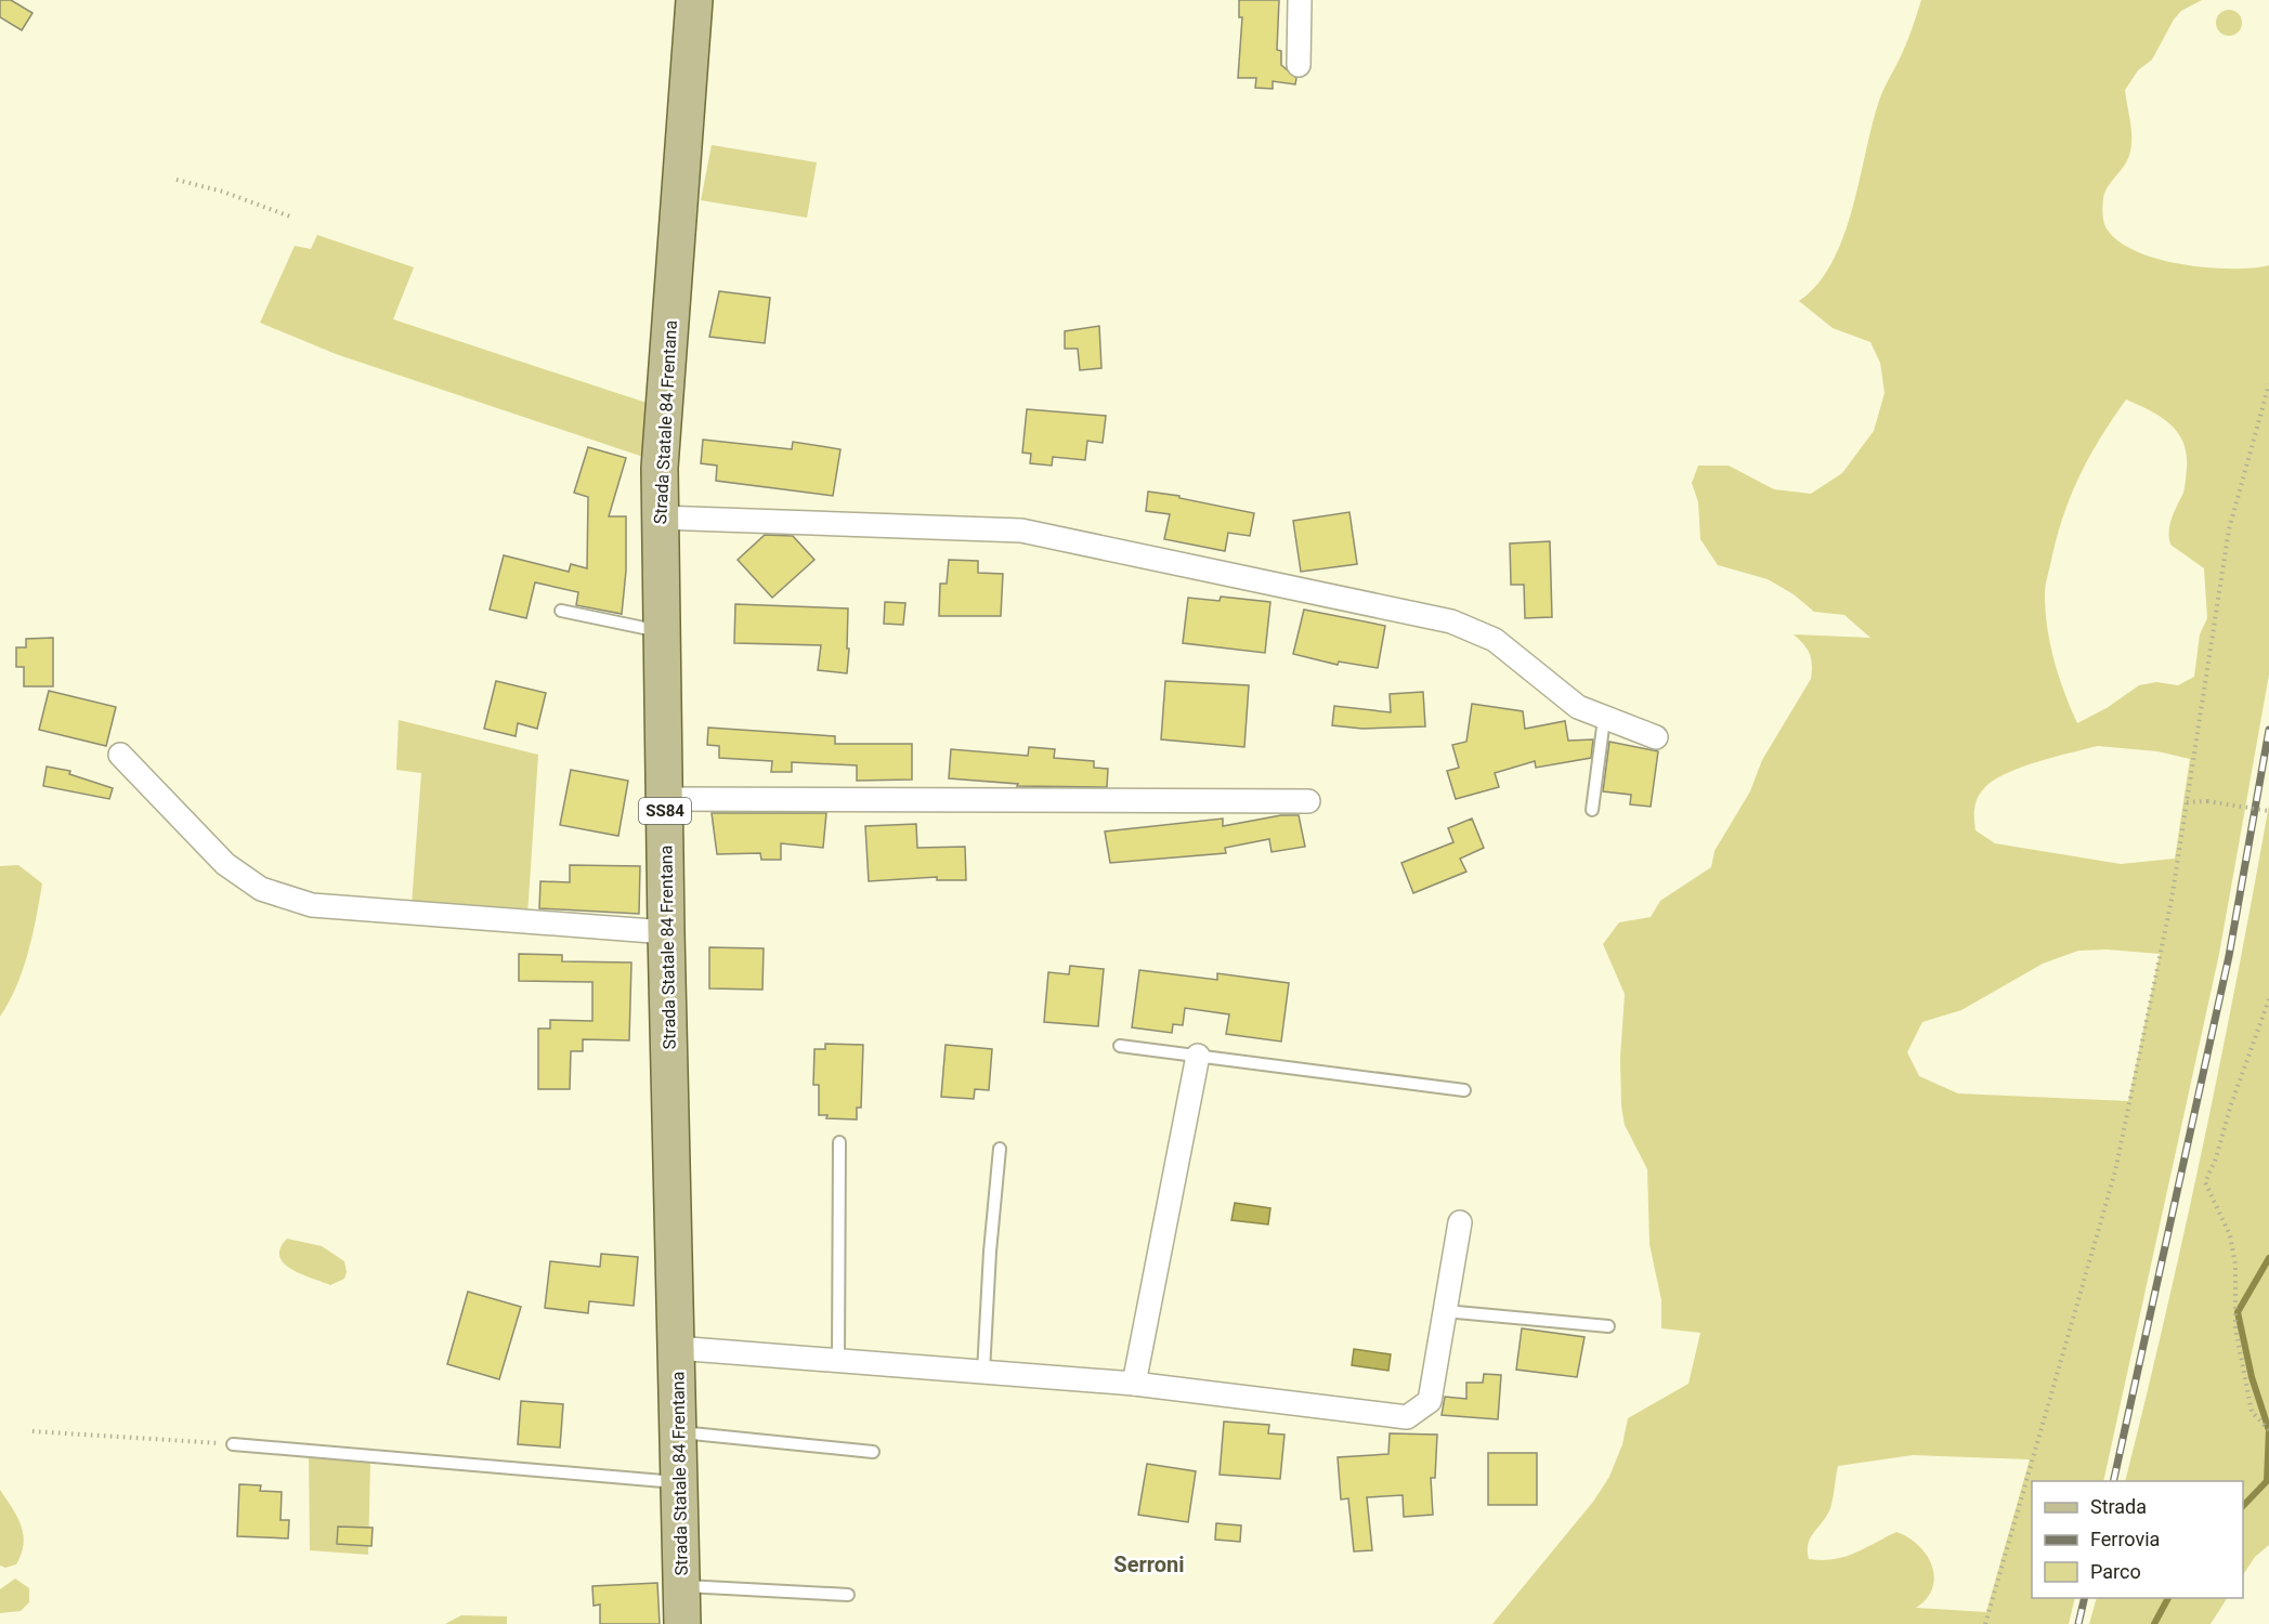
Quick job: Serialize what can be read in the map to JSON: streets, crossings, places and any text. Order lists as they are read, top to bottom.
{
  "streets": {
    "main road": ["Strada Statale 84 Frentana", "SS84"]
  },
  "districts": ["Serroni"],
  "legend": ["Strada", "Ferrovia", "Parco"]
}
